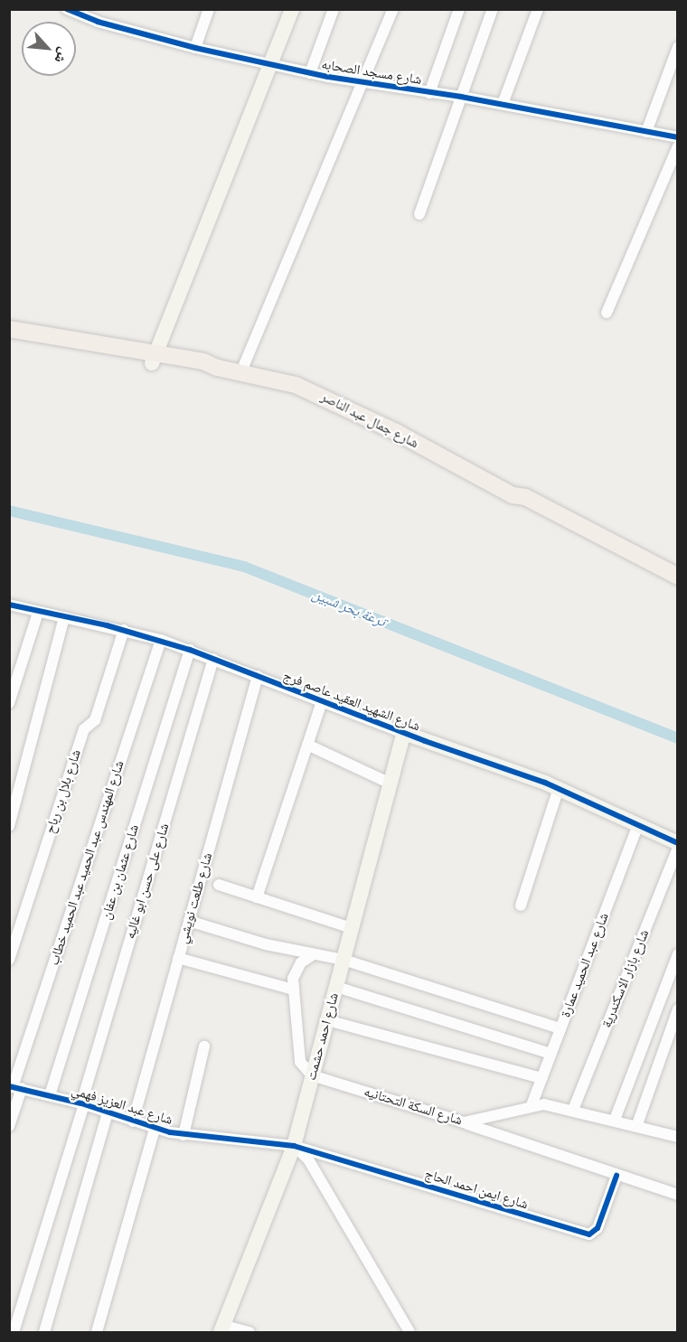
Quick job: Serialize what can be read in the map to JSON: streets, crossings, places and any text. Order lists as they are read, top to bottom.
{
  "streets": {
    "main road": ["شارع جمال عبد الناصر"],
    "street": [
      "شارع مسجد الصحابه",
      "شارع الشهيد العقيد عاصم فرج",
      "شارع بلال بن رباح",
      "شارع المهندس عبد الحميد عبد الحميد خطاب",
      "شارع عثمان بن عفان",
      "شارع على حسن ابو غاليه",
      "شارع طلعت نويشي",
      "شارع عبد الحميد عمارة",
      "شارع بازار الاسكندرية",
      "شارع احمد حشمت",
      "شارع عبد العزيز فهمي",
      "شارع السكة التحتانيه",
      "شارع ايمن احمد الحاج"
    ]
  },
  "crossings": [
    ["شارع الشهيد العقيد عاصم فرج", "شارع بلال بن رباح"],
    ["شارع الشهيد العقيد عاصم فرج", "شارع المهندس عبد الحميد عبد الحميد خطاب"],
    ["شارع الشهيد العقيد عاصم فرج", "شارع عثمان بن عفان"],
    ["شارع الشهيد العقيد عاصم فرج", "شارع على حسن ابو غاليه"],
    ["شارع الشهيد العقيد عاصم فرج", "شارع طلعت نويشي"],
    ["شارع الشهيد العقيد عاصم فرج", "شارع عبد الحميد عمارة"],
    ["شارع الشهيد العقيد عاصم فرج", "شارع احمد حشمت"],
    ["شارع المهندس عبد الحميد عبد الحميد خطاب", "شارع عبد العزيز فهمي"],
    ["شارع عثمان بن عفان", "شارع عبد العزيز فهمي"],
    ["شارع على حسن ابو غاليه", "شارع عبد العزيز فهمي"],
    ["شارع طلعت نويشي", "شارع عبد العزيز فهمي"],
    ["شارع عبد الحميد عمارة", "شارع السكة التحتانيه"],
    ["شارع بازار الاسكندرية", "شارع السكة التحتانيه"],
    ["شارع احمد حشمت", "شارع عبد العزيز فهمي"],
    ["شارع احمد حشمت", "شارع السكة التحتانيه"],
    ["شارع احمد حشمت", "شارع ايمن احمد الحاج"],
    ["شارع عبد العزيز فهمي", "شارع ايمن احمد الحاج"]
  ],
  "water": ["ترعة بحر شبين"],
  "north": "bottom right"
}
